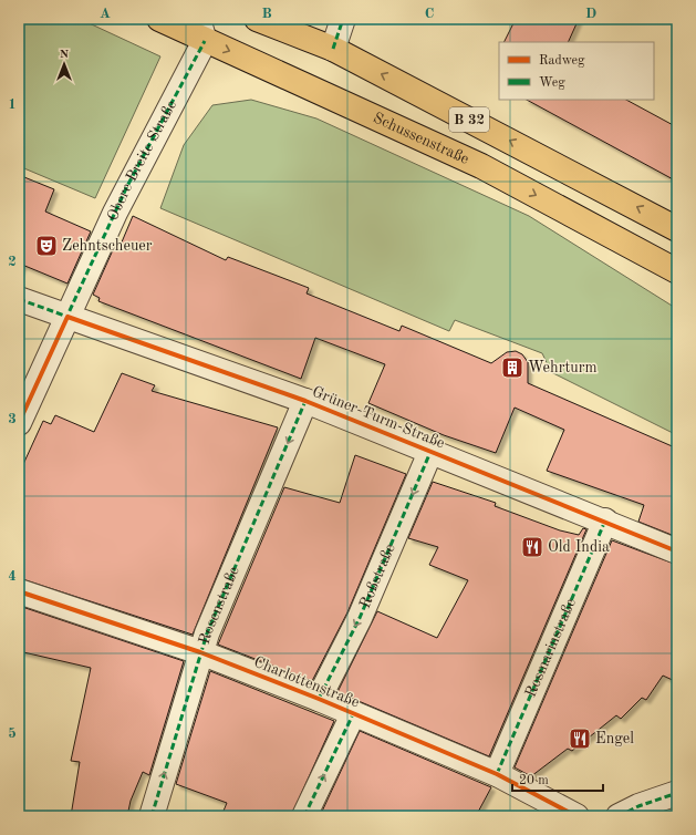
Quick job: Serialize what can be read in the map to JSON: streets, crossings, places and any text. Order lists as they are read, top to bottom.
{
  "streets": {
    "main road": ["B 32", "Schussenstraße"],
    "street": [
      "Obere Breite Straße",
      "Grüner-Turm-Straße",
      "Roßstraße",
      "Rosenstraße",
      "Rosmarinstraße",
      "Charlottenstraße"
    ]
  },
  "crossings": [
    ["Schussenstraße", "Obere Breite Straße"],
    ["Obere Breite Straße", "Grüner-Turm-Straße"],
    ["Grüner-Turm-Straße", "Roßstraße"],
    ["Grüner-Turm-Straße", "Rosenstraße"],
    ["Grüner-Turm-Straße", "Rosmarinstraße"],
    ["Roßstraße", "Charlottenstraße"],
    ["Rosenstraße", "Charlottenstraße"],
    ["Rosmarinstraße", "Charlottenstraße"]
  ],
  "one_way": ["Roßstraße"],
  "places": {
    "theatre": ["Zehntscheuer"],
    "building": ["Wehrturm"],
    "restaurant": ["Old India", "Engel"]
  },
  "legend": ["Radweg", "Weg"],
  "scale_bar": "20 m",
  "north": "top",
  "grid": {
    "columns": [
      "A",
      "B",
      "C",
      "D"
    ],
    "rows": [
      "1",
      "2",
      "3",
      "4",
      "5"
    ]
  }
}
